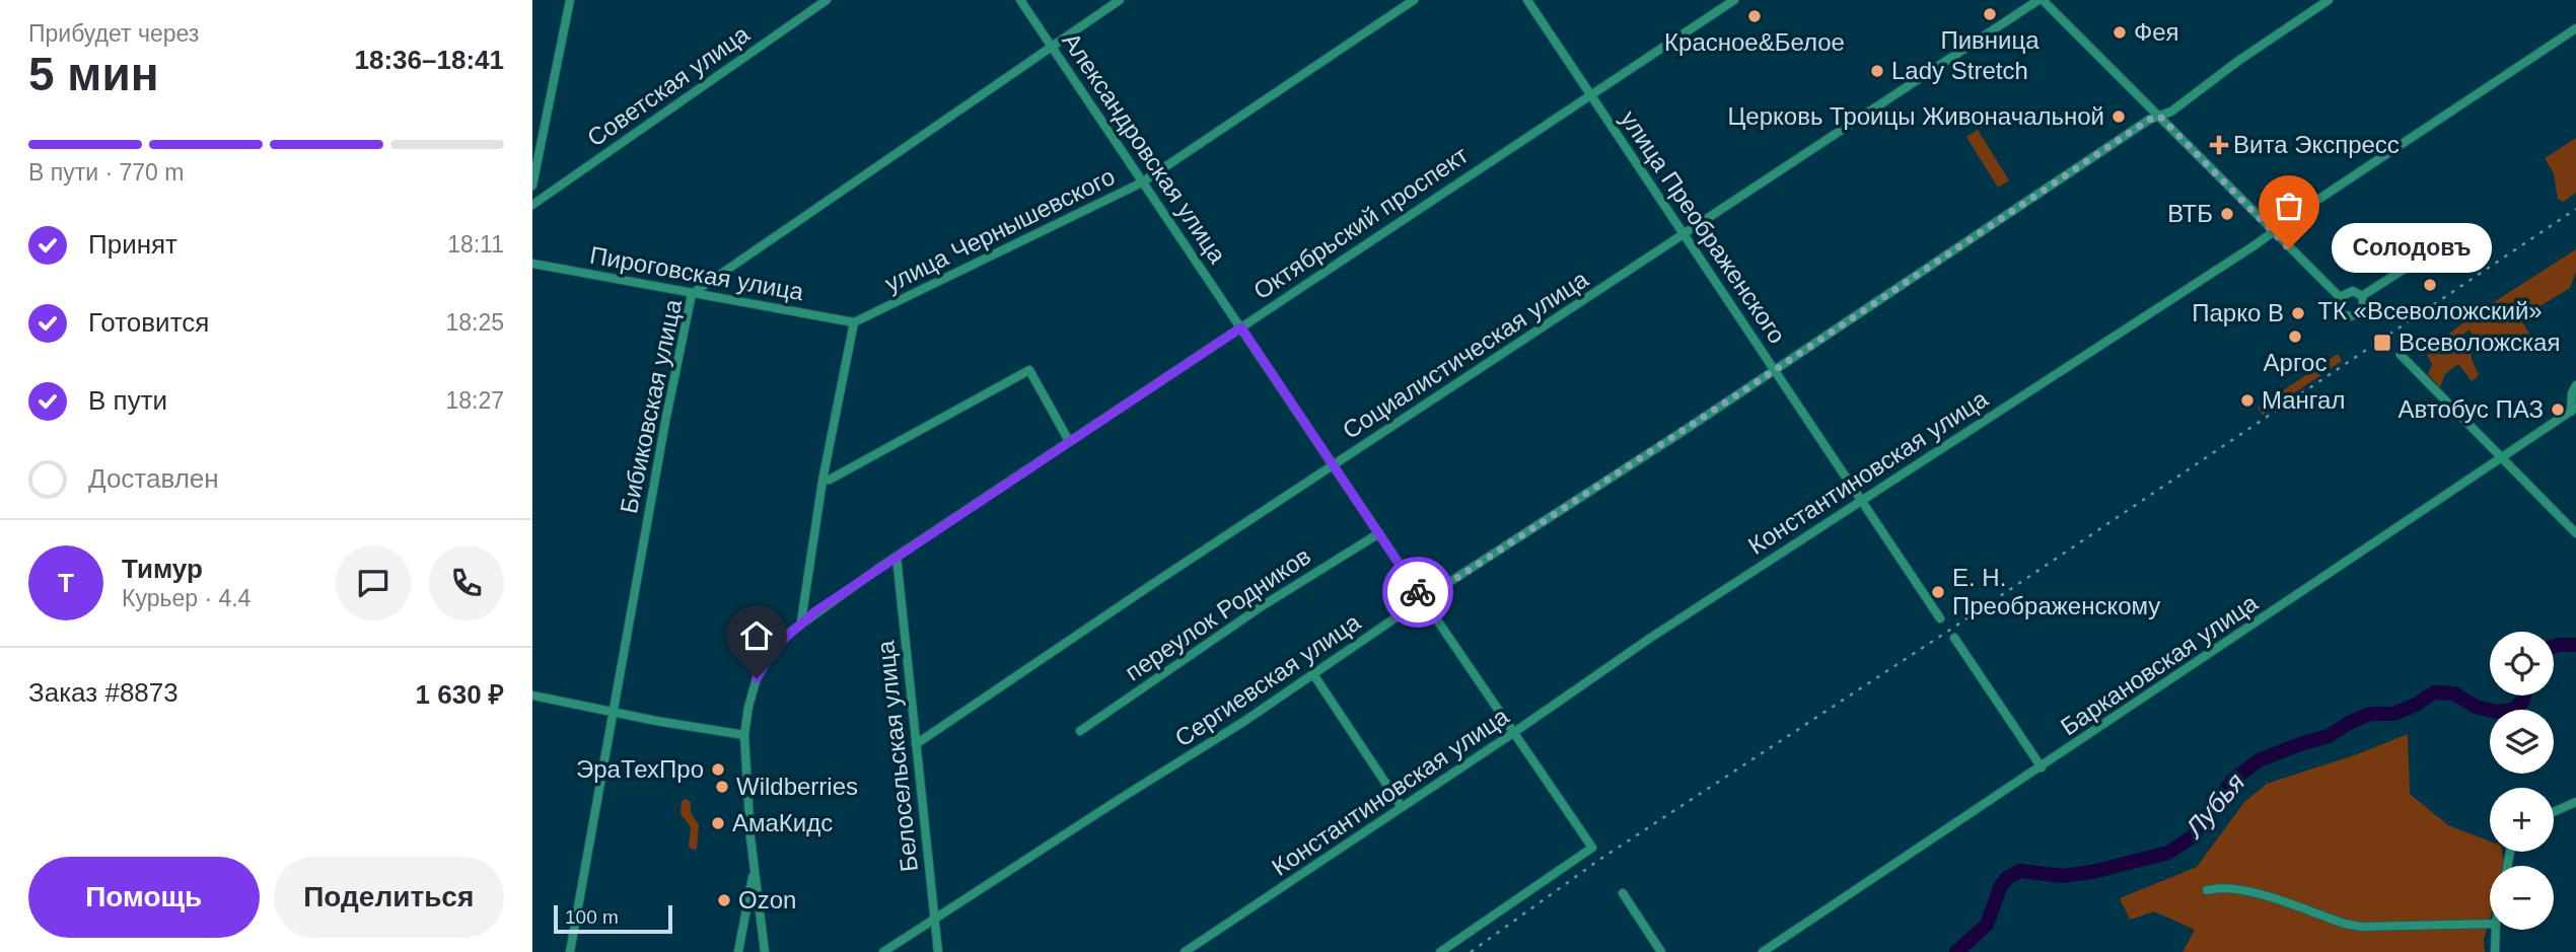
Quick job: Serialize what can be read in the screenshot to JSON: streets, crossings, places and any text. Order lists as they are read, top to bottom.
{
  "streets": {
    "street": [
      "Советская улица",
      "Александровская улица",
      "Октябрьский проспект",
      "улица Преображенского",
      "улица Чернышевского",
      "Пироговская улица",
      "Социалистическая улица",
      "Бибиковская улица",
      "Константиновская улица",
      "переулок Родников",
      "Баркановская улица",
      "Сергиевская улица",
      "Белосельская улица"
    ]
  },
  "crossings": [
    ["Александровская улица", "Октябрьский проспект"],
    ["Александровская улица", "улица Чернышевского"],
    ["Александровская улица", "Социалистическая улица"],
    ["Александровская улица", "Бибиковская улица"],
    ["Александровская улица", "Константиновская улица"],
    ["Александровская улица", "переулок Родников"],
    ["Александровская улица", "Сергиевская улица"],
    ["Октябрьский проспект", "улица Преображенского"],
    ["Октябрьский проспект", "Белосельская улица"],
    ["улица Преображенского", "Социалистическая улица"],
    ["улица Преображенского", "Константиновская улица"],
    ["улица Преображенского", "Сергиевская улица"],
    ["улица Чернышевского", "Пироговская улица"],
    ["Пироговская улица", "Бибиковская улица"],
    ["Социалистическая улица", "Белосельская улица"],
    ["Сергиевская улица", "Белосельская улица"]
  ],
  "water": ["Лубья"],
  "places": {
    "other": [
      "Пивница",
      "Красное&Белое",
      "Фея",
      "Lady Stretch",
      "Церковь Троицы Живоначальной",
      "ВТБ",
      "Солодовъ",
      "ТК «Всеволожский»",
      "Парко В",
      "Аргос",
      "Мангал",
      "Автобус ПАЗ",
      "Е. Н. Преображенскому",
      "ЭраТехПро",
      "Wildberries",
      "АмаКидс",
      "Ozon"
    ],
    "health": ["Вита Экспресс"],
    "transit": ["Всеволожская"]
  },
  "scale_bar": "100 m",
  "page": {
    "heading": ["5 мин", "Прибудет через", "18:36–18:41"],
    "panel": [
      "Тимур",
      "Курьер · 4.4",
      "Заказ #8873",
      "1 630 ₽"
    ],
    "bar": "В пути · 770 m",
    "list": [
      ["Принят", "18:11"],
      ["Готовится", "18:25"],
      ["В пути", "18:27"],
      "Доставлен"
    ],
    "bubble": "Солодовъ",
    "round": "Т",
    "map_buttons": ["+", "−"],
    "buttons": ["Помощь", "Поделиться"],
    "scale": "100 m"
  }
}
